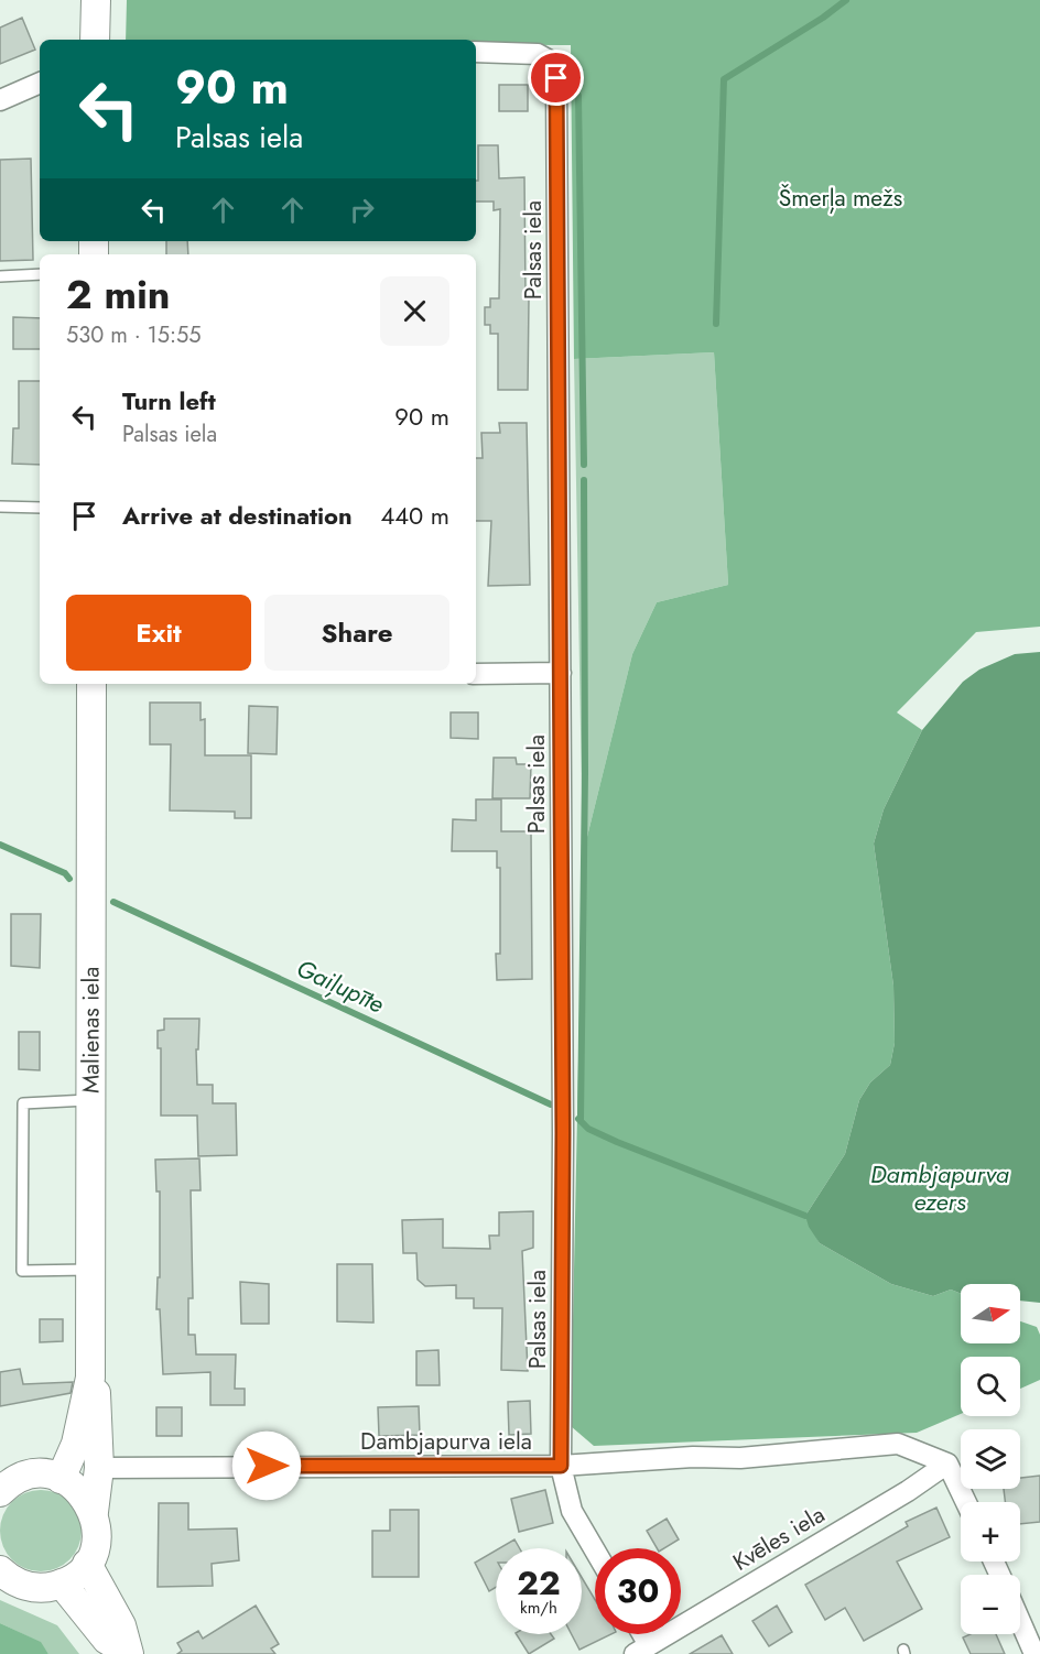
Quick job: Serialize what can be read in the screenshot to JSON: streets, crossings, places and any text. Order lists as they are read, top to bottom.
{
  "streets": {
    "street": [
      "Palsas iela",
      "Malienas iela",
      "Dambjapurva iela",
      "Kvēles iela"
    ]
  },
  "crossings": [
    ["Palsas iela", "Dambjapurva iela"],
    ["Malienas iela", "Dambjapurva iela"],
    ["Dambjapurva iela", "Kvēles iela"]
  ],
  "water": ["Gaiļupīte", "Dambjapurva ezers"],
  "parks": ["Šmerļa mežs"],
  "north": "right",
  "page": {
    "turn": ["90 m", "Palsas iela"],
    "heading": ["2 min", "530 m · 15:55"],
    "list": [
      {
        "name": "Turn left",
        "note": "Palsas iela",
        "value": "90 m"
      },
      {
        "name": "Arrive at destination",
        "value": "440 m"
      }
    ],
    "buttons": ["Exit", "Share"],
    "map_buttons": ["+", "−"],
    "speed": "22 km/h",
    "limit": "30"
  }
}
